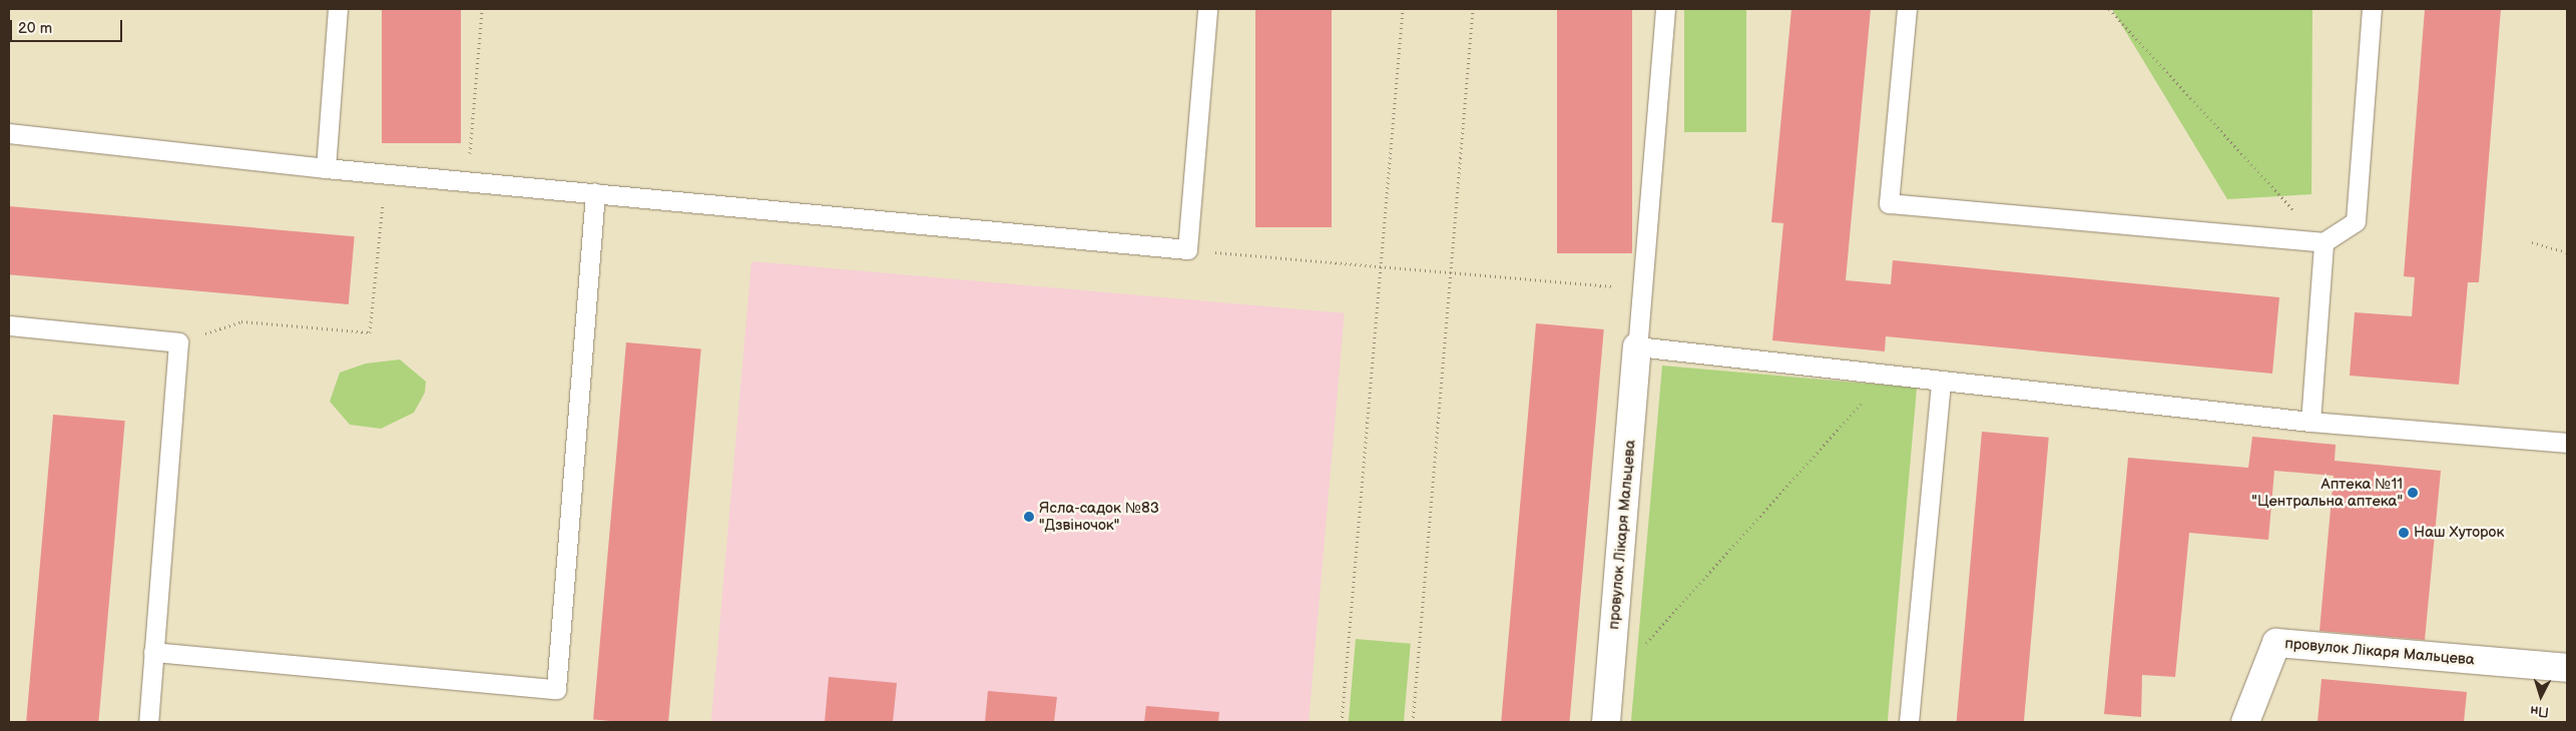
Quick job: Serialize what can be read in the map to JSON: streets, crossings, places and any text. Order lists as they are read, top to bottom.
{
  "streets": {
    "street": ["провулок Лікаря Мальцева"]
  },
  "places": ["Аптека №11 \"Центральна аптека\"", "Ясла-садок №83 \"Дзвіночок\"", "Наш Хуторок"],
  "scale_bar": "20 m",
  "north": "bottom"
}
